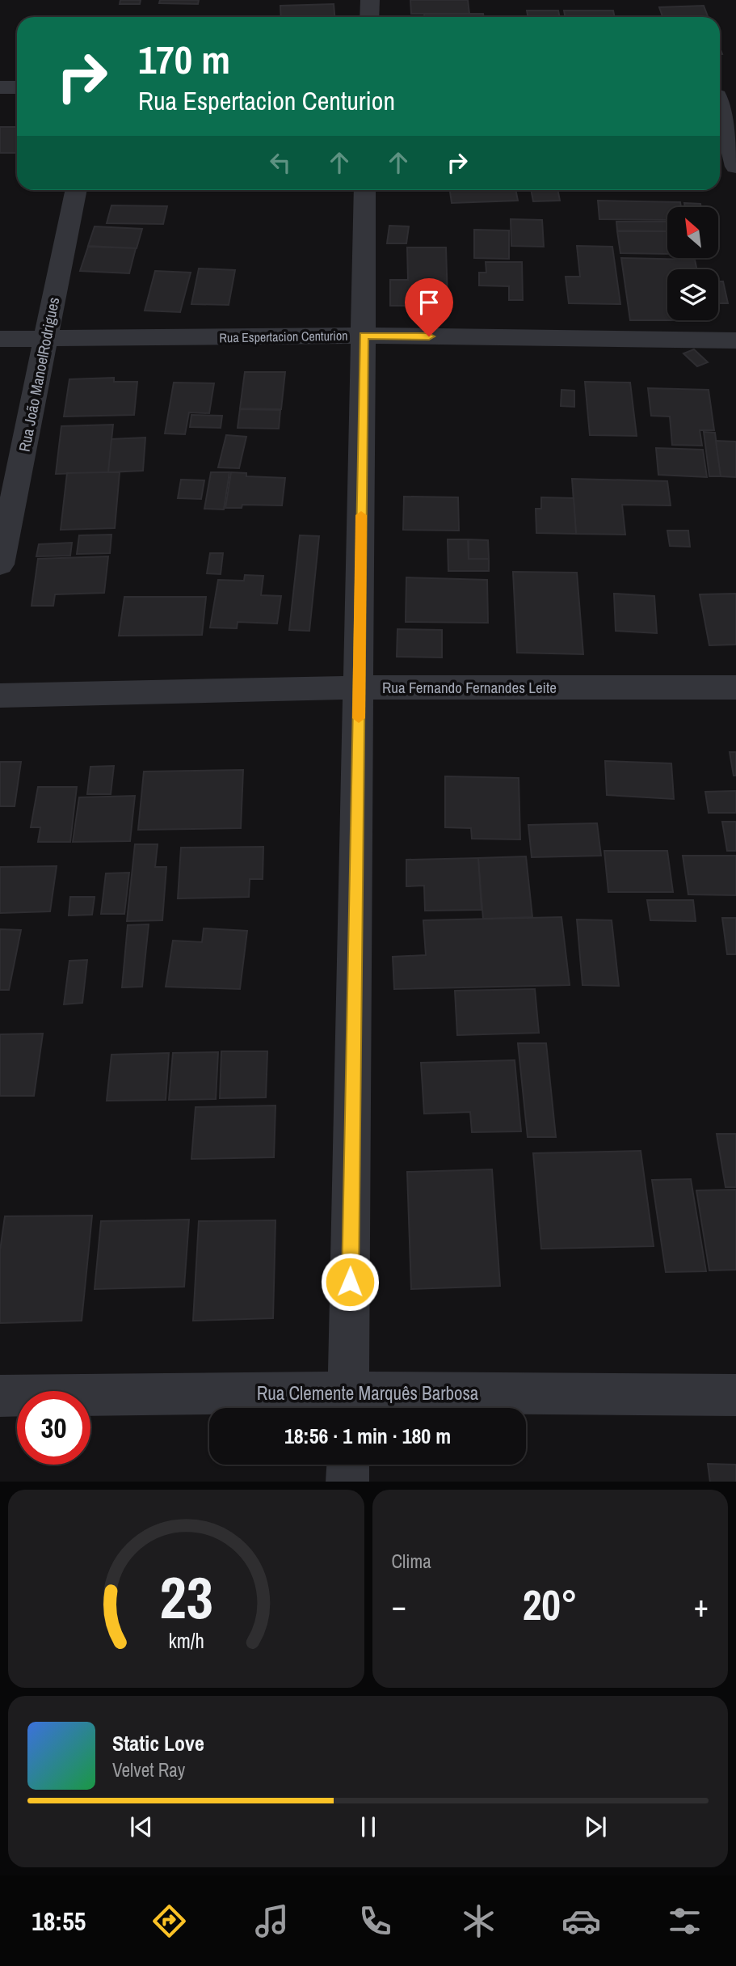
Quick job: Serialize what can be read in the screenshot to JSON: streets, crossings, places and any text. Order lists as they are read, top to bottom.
{
  "streets": {
    "street": [
      "Rua Espertacion Centurion",
      "Rua João ManoelRodrigues",
      "Rua Fernando Fernandes Leite",
      "Rua Clemente Marquês Barbosa"
    ]
  },
  "crossings": [
    ["Rua Espertacion Centurion", "Rua João ManoelRodrigues"]
  ],
  "north": "top left",
  "page": {
    "turn": ["170 m", "Rua Espertacion Centurion"],
    "limit": "30",
    "trip": "18:56 · 1 min · 180 m",
    "tile": "Clima",
    "heat": ["−", "20°", "+"],
    "song": ["Static Love", "Velvet Ray"],
    "tabs": "18:55",
    "gauge": ["23", "km/h"]
  }
}
